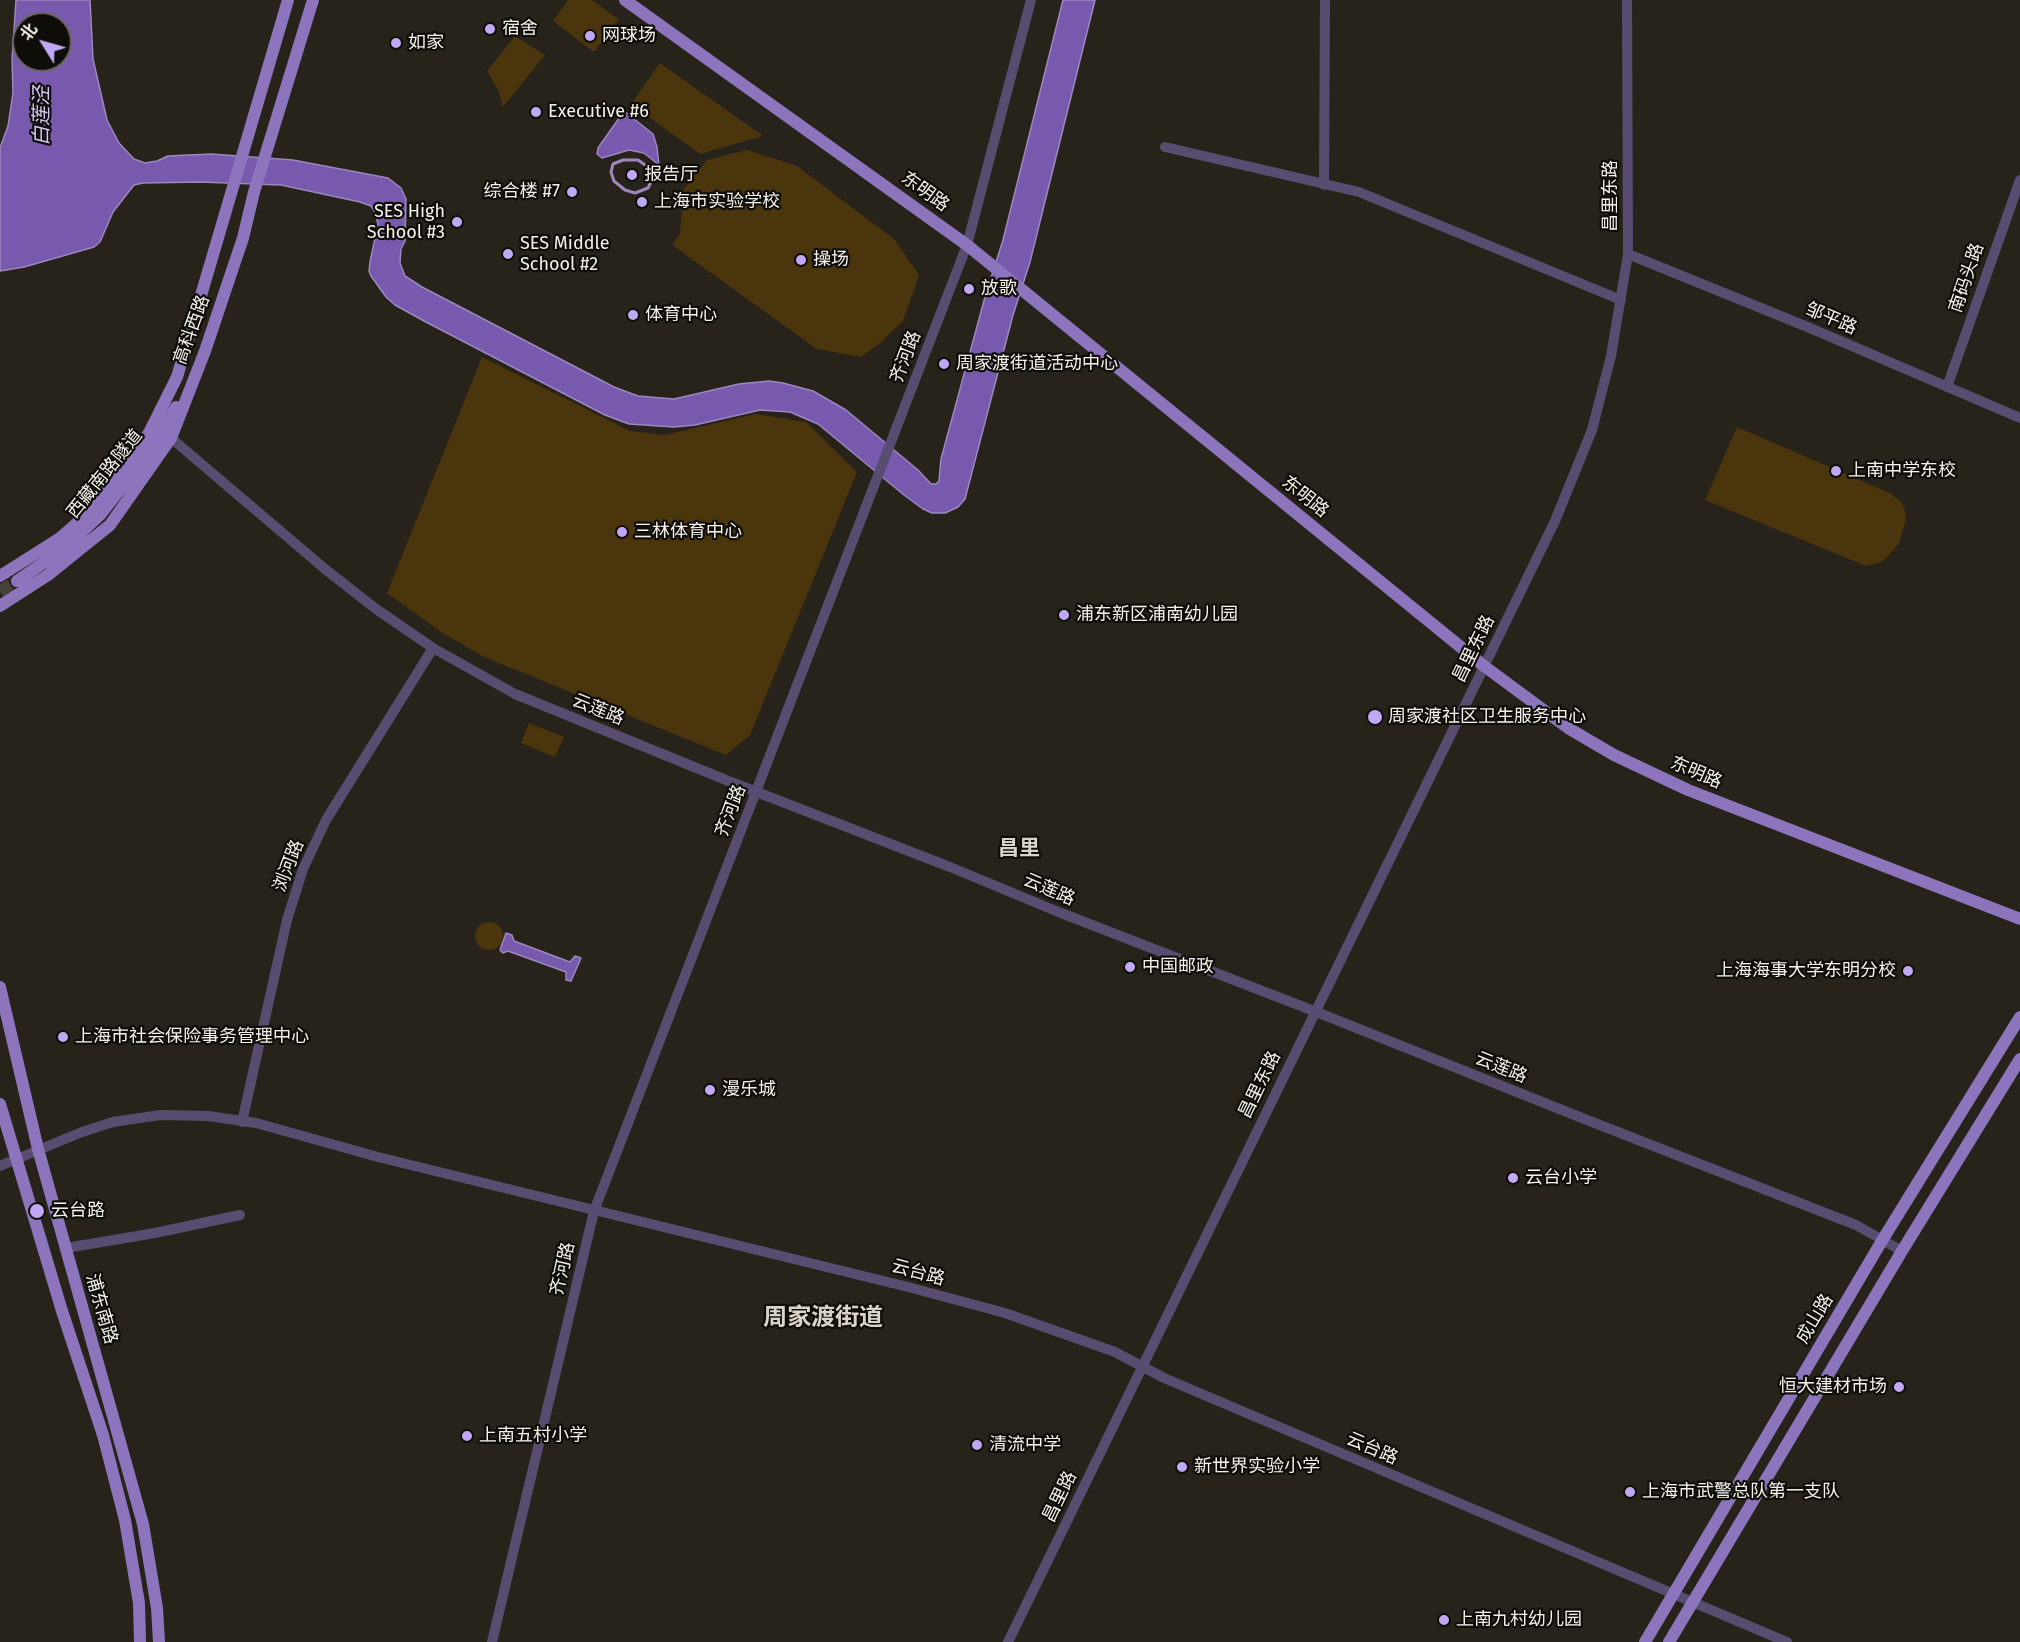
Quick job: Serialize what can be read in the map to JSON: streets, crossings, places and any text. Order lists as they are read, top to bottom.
{
  "streets": {
    "main road": [
      "东明路",
      "高科西路",
      "西藏南路隧道",
      "浦东南路",
      "成山路"
    ],
    "street": [
      "昌里东路",
      "南码头路",
      "邹平路",
      "齐河路",
      "云莲路",
      "浏河路",
      "云台路",
      "昌里路"
    ]
  },
  "crossings": [
    ["东明路", "昌里东路"],
    ["东明路", "齐河路"],
    ["昌里东路", "邹平路"],
    ["昌里东路", "云莲路"],
    ["昌里东路", "云台路"],
    ["昌里东路", "昌里路"],
    ["南码头路", "邹平路"],
    ["高科西路", "西藏南路隧道"],
    ["高科西路", "云莲路"],
    ["齐河路", "云莲路"],
    ["齐河路", "云台路"],
    ["云莲路", "浏河路"],
    ["云莲路", "成山路"],
    ["浏河路", "云台路"],
    ["云台路", "浦东南路"],
    ["云台路", "成山路"],
    ["云台路", "昌里路"]
  ],
  "districts": ["昌里", "周家渡街道"],
  "water": ["白莲泾"],
  "places": [
    "宿舍",
    "网球场",
    "如家",
    "Executive #6",
    "报告厅",
    "综合楼 #7",
    "上海市实验学校",
    "SES High School #3",
    "SES Middle School #2",
    "操场",
    "放歌",
    "体育中心",
    "周家渡街道活动中心",
    "上南中学东校",
    "三林体育中心",
    "浦东新区浦南幼儿园",
    "周家渡社区卫生服务中心",
    "中国邮政",
    "上海海事大学东明分校",
    "上海市社会保险事务管理中心",
    "漫乐城",
    "云台小学",
    "云台路",
    "恒大建材市场",
    "上南五村小学",
    "清流中学",
    "新世界实验小学",
    "上海市武警总队第一支队",
    "上南九村幼儿园"
  ],
  "north": "top left"
}
